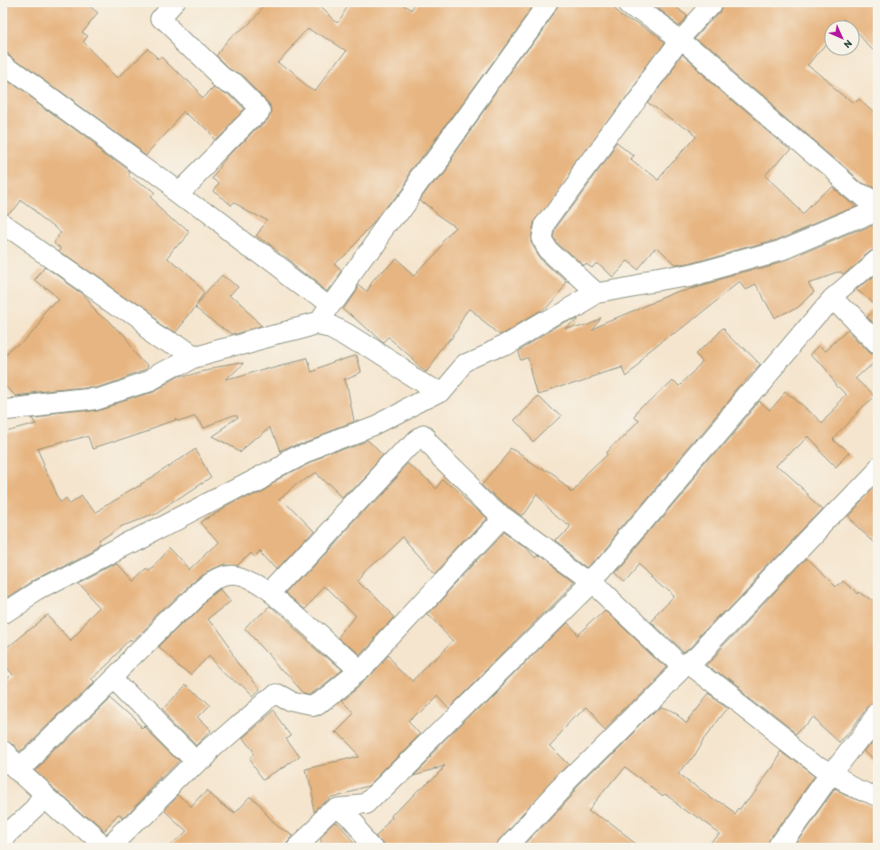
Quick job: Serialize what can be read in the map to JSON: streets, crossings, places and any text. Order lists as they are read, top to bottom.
{
  "north": "bottom right"
}
